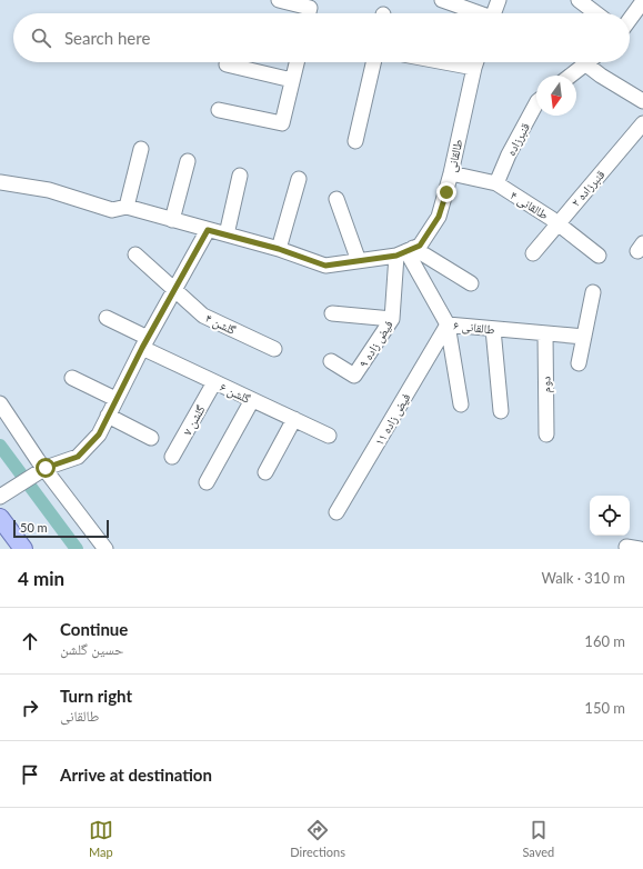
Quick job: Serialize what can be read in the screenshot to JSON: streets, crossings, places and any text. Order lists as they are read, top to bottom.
{
  "streets": {
    "street": [
      "قنبرزاده",
      "طالقانی",
      "قنبرزاده ۲",
      "طالقانی ۴",
      "گلشن ۴",
      "طالقانی ۶",
      "فیض زاده ۹",
      "دوم",
      "گلشن ۶",
      "فیض زاده ۱۱",
      "گلشن ۷"
    ]
  },
  "crossings": [
    ["قنبرزاده", "طالقانی ۴"],
    ["طالقانی", "طالقانی ۴"],
    ["طالقانی", "طالقانی ۶"],
    ["طالقانی", "فیض زاده ۹"],
    ["قنبرزاده ۲", "طالقانی ۴"],
    ["طالقانی ۶", "فیض زاده ۹"],
    ["طالقانی ۶", "دوم"],
    ["طالقانی ۶", "فیض زاده ۱۱"],
    ["گلشن ۶", "گلشن ۷"]
  ],
  "scale_bar": "50 m",
  "north": "bottom",
  "page": {
    "search": "Search here",
    "scale": "50 m",
    "heading": ["4 min", "Walk · 310 m"],
    "list": [
      ["Continue", "حسین گلشن", "160 m"],
      ["Turn right", "طالقانی", "150 m"],
      "Arrive at destination"
    ],
    "nav": ["Map", "Directions", "Saved"]
  }
}
